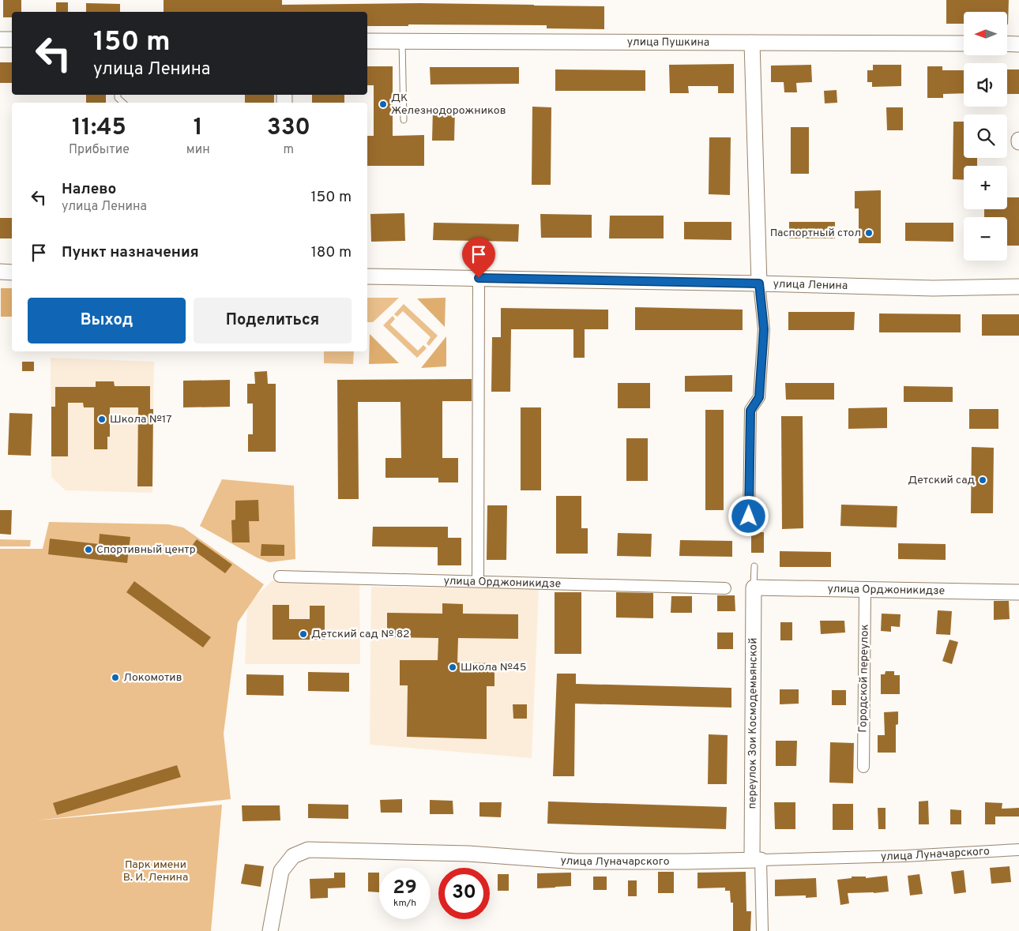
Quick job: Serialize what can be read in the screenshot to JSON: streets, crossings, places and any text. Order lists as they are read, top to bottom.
{
  "streets": {
    "street": [
      "улица Пушкина",
      "улица Ленина",
      "улица Орджоникидзе",
      "Городской переулок",
      "переулок Зои Космодемьянской",
      "улица Луначарского"
    ]
  },
  "crossings": [
    ["улица Орджоникидзе", "Городской переулок"],
    ["улица Орджоникидзе", "переулок Зои Космодемьянской"],
    ["переулок Зои Космодемьянской", "улица Луначарского"]
  ],
  "parks": ["Парк имени В. И. Ленина"],
  "places": [
    "ДК Железнодорожников",
    "Паспортный стол",
    "Школа №17",
    "Детский сад",
    "Спортивный центр",
    "Детский сад № 82",
    "Школа №45",
    "Локомотив"
  ],
  "north": "left",
  "page": {
    "map_buttons": ["+", "−"],
    "turn": ["150 m", "улица Ленина"],
    "eta": [
      "11:45",
      "Прибытие",
      "1",
      "мин",
      "330",
      "m"
    ],
    "list": [
      {
        "name": "Налево",
        "note": "улица Ленина",
        "value": "150 m"
      },
      {
        "name": "Пункт назначения",
        "value": "180 m"
      }
    ],
    "buttons": ["Выход", "Поделиться"],
    "speed": "29 km/h",
    "limit": "30"
  }
}
